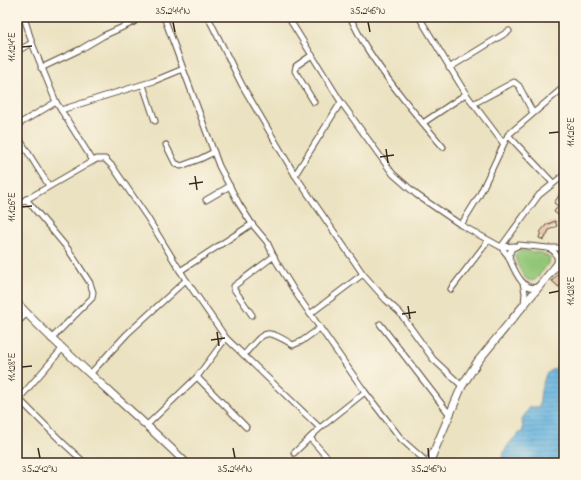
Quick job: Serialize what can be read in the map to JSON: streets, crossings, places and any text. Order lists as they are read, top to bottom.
{
  "coordinates": [
    "35.244°N",
    "35.246°N",
    "11.124°E",
    "11.126°E",
    "11.128°E",
    "35.242°N"
  ]
}
